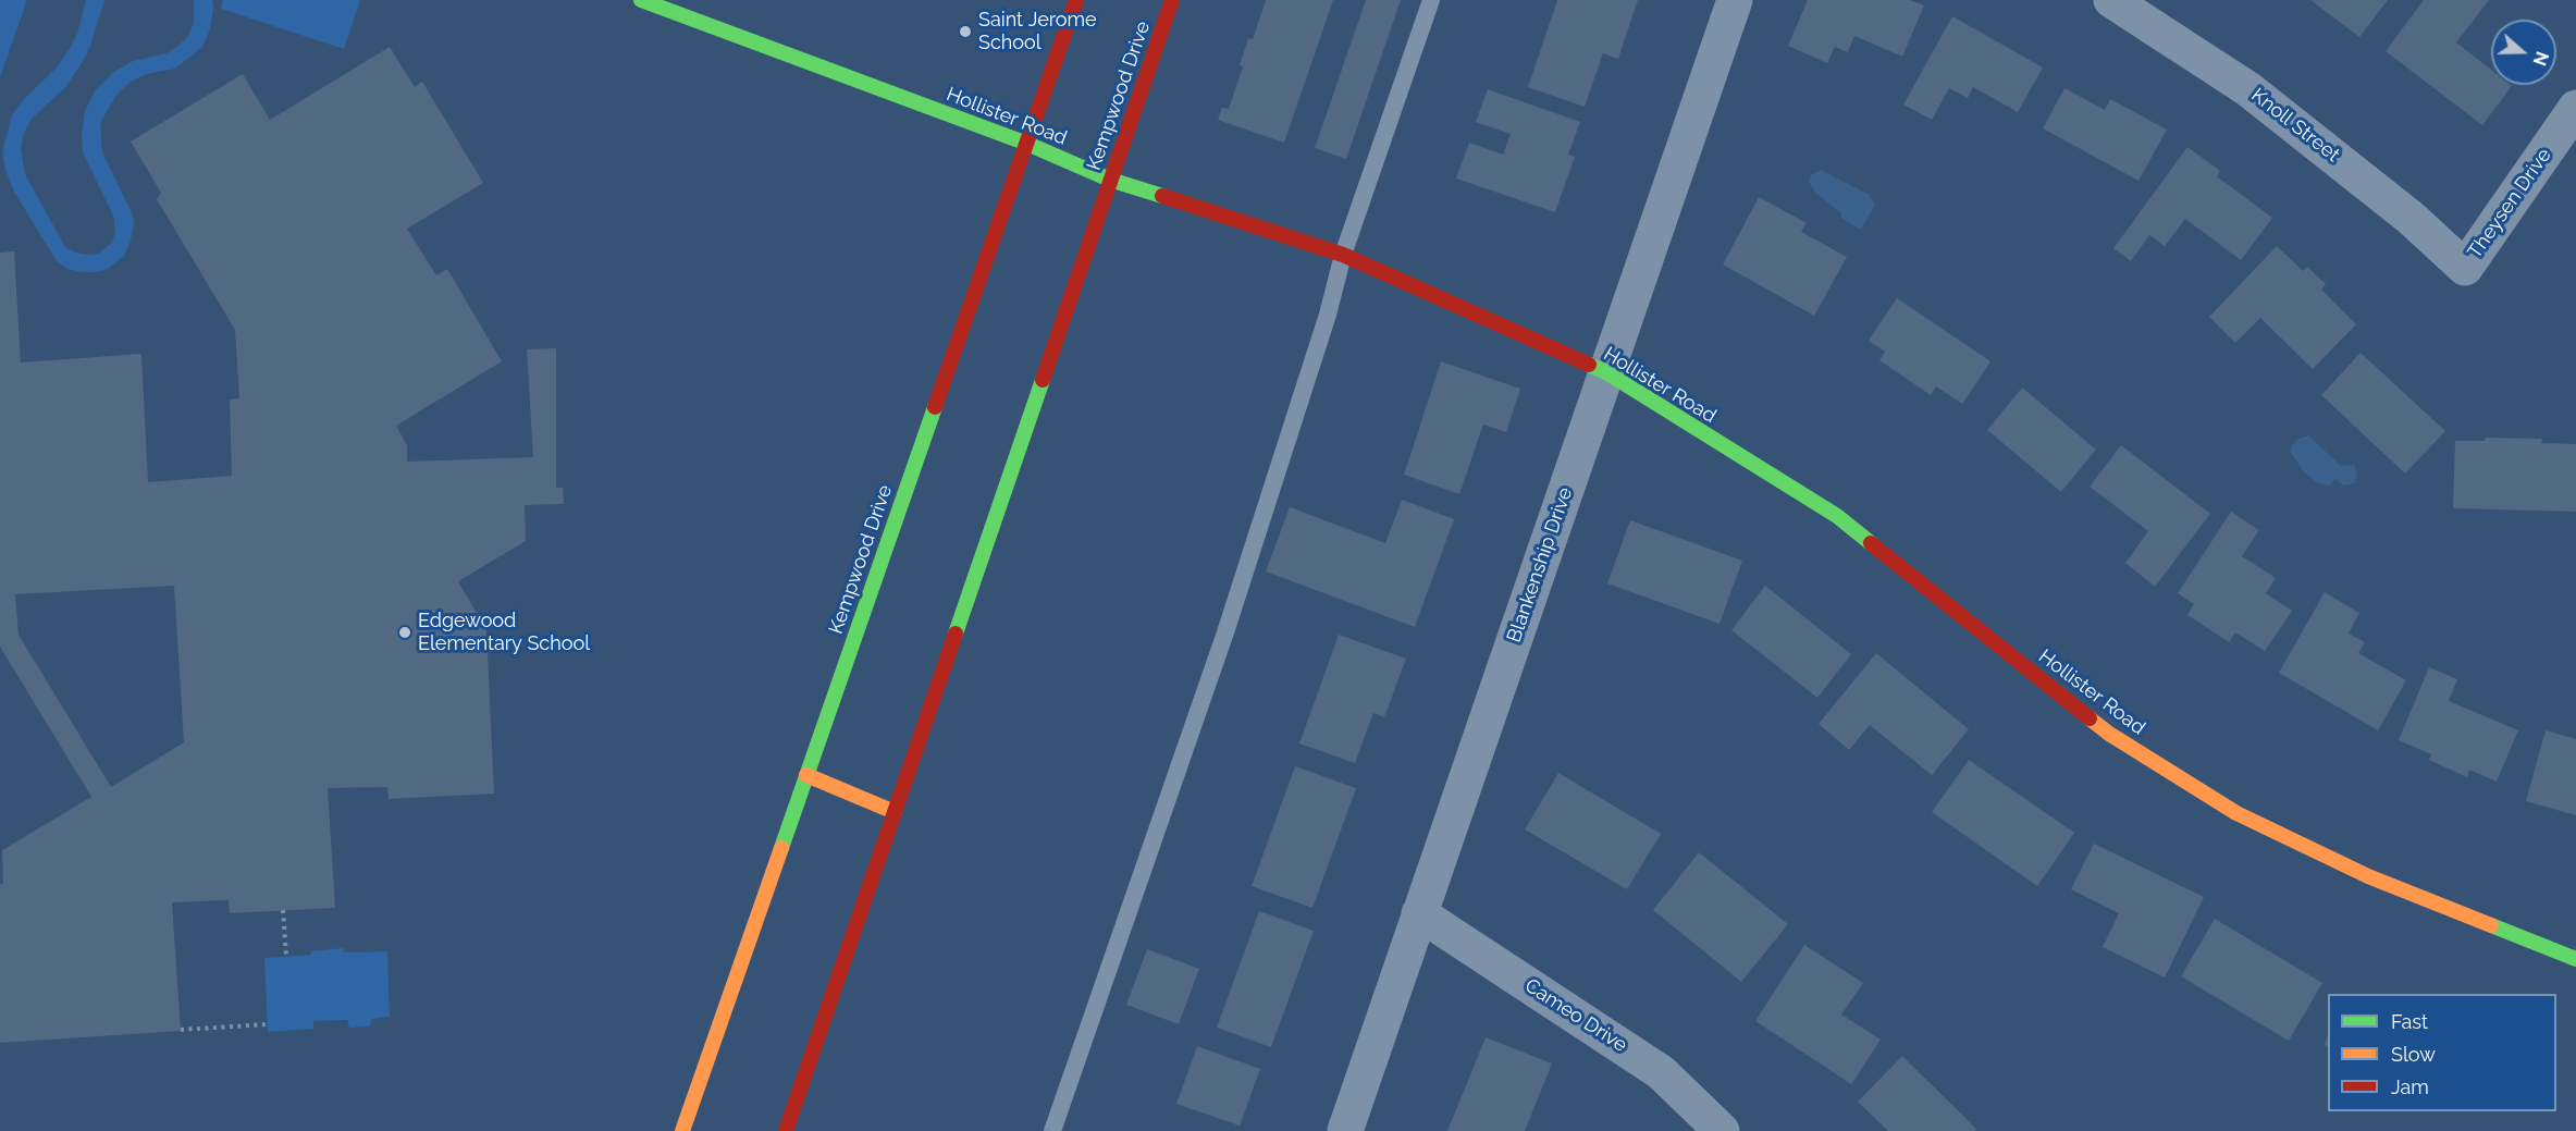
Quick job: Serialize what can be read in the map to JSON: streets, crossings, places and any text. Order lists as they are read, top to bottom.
{
  "streets": {
    "main road": ["Kempwood Drive", "Hollister Road"],
    "street": [
      "Knoll Street",
      "Theysen Drive",
      "Blankenship Drive",
      "Cameo Drive"
    ]
  },
  "crossings": [
    ["Kempwood Drive", "Hollister Road"],
    ["Hollister Road", "Blankenship Drive"],
    ["Knoll Street", "Theysen Drive"],
    ["Blankenship Drive", "Cameo Drive"]
  ],
  "places": ["Saint Jerome School", "Edgewood Elementary School"],
  "legend": ["Fast", "Slow", "Jam"],
  "north": "right"
}
